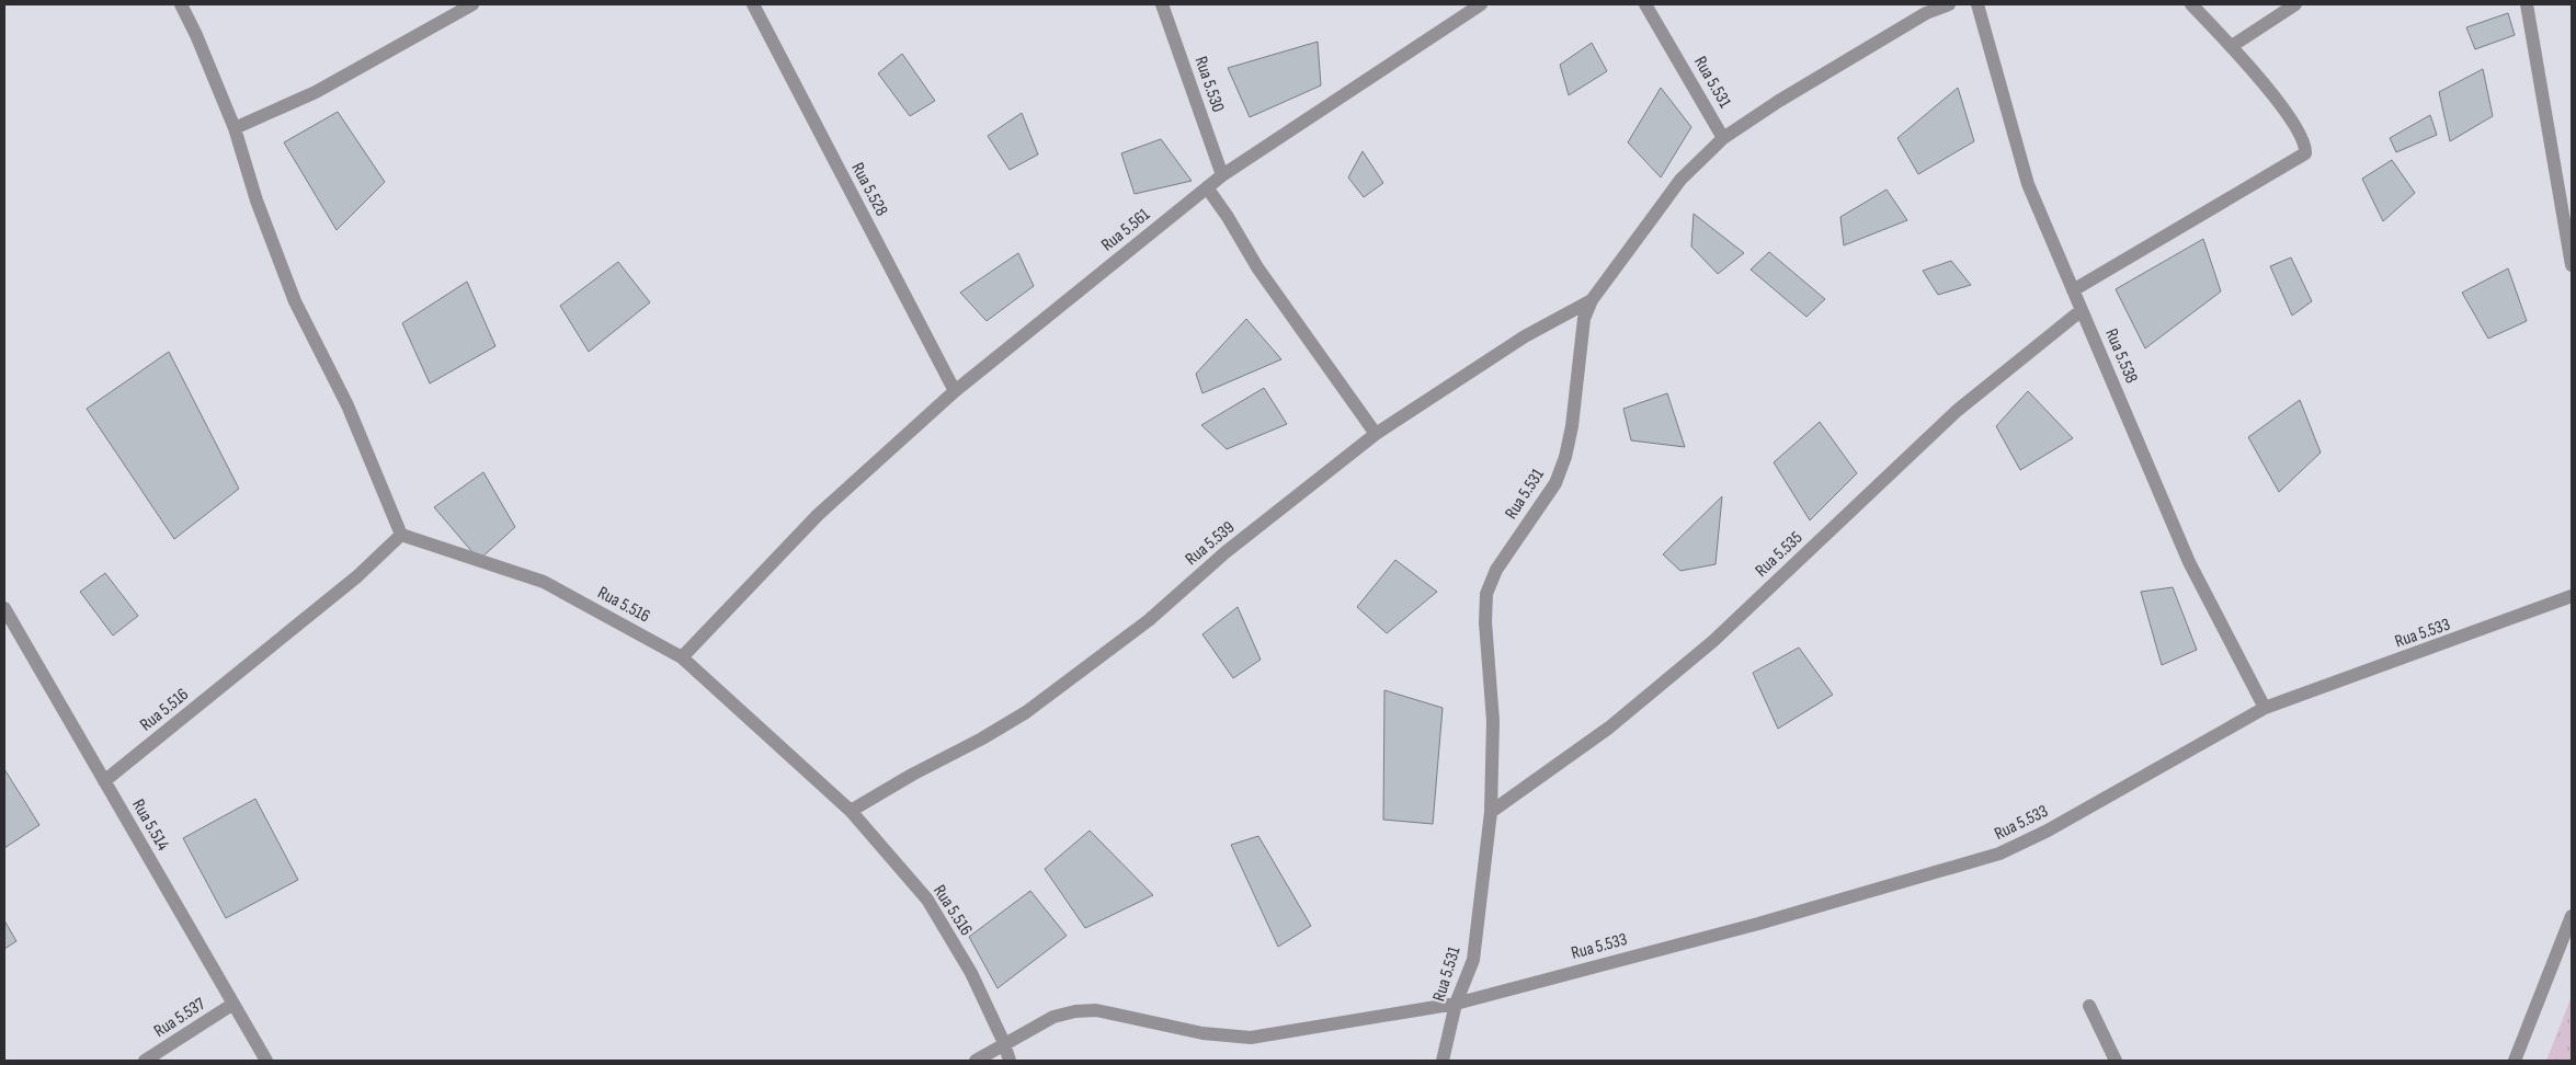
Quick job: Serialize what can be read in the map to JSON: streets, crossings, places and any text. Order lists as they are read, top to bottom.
{
  "streets": {
    "street": [
      "Rua 5.531",
      "Rua 5.530",
      "Rua 5.528",
      "Rua 5.561",
      "Rua 5.538",
      "Rua 5.539",
      "Rua 5.535",
      "Rua 5.516",
      "Rua 5.533",
      "Rua 5.514",
      "Rua 5.537"
    ]
  },
  "crossings": [
    ["Rua 5.531", "Rua 5.539"],
    ["Rua 5.531", "Rua 5.535"],
    ["Rua 5.531", "Rua 5.533"],
    ["Rua 5.530", "Rua 5.561"],
    ["Rua 5.528", "Rua 5.561"],
    ["Rua 5.561", "Rua 5.516"],
    ["Rua 5.538", "Rua 5.535"],
    ["Rua 5.538", "Rua 5.533"],
    ["Rua 5.539", "Rua 5.516"],
    ["Rua 5.516", "Rua 5.533"],
    ["Rua 5.516", "Rua 5.514"],
    ["Rua 5.514", "Rua 5.537"]
  ]
}
